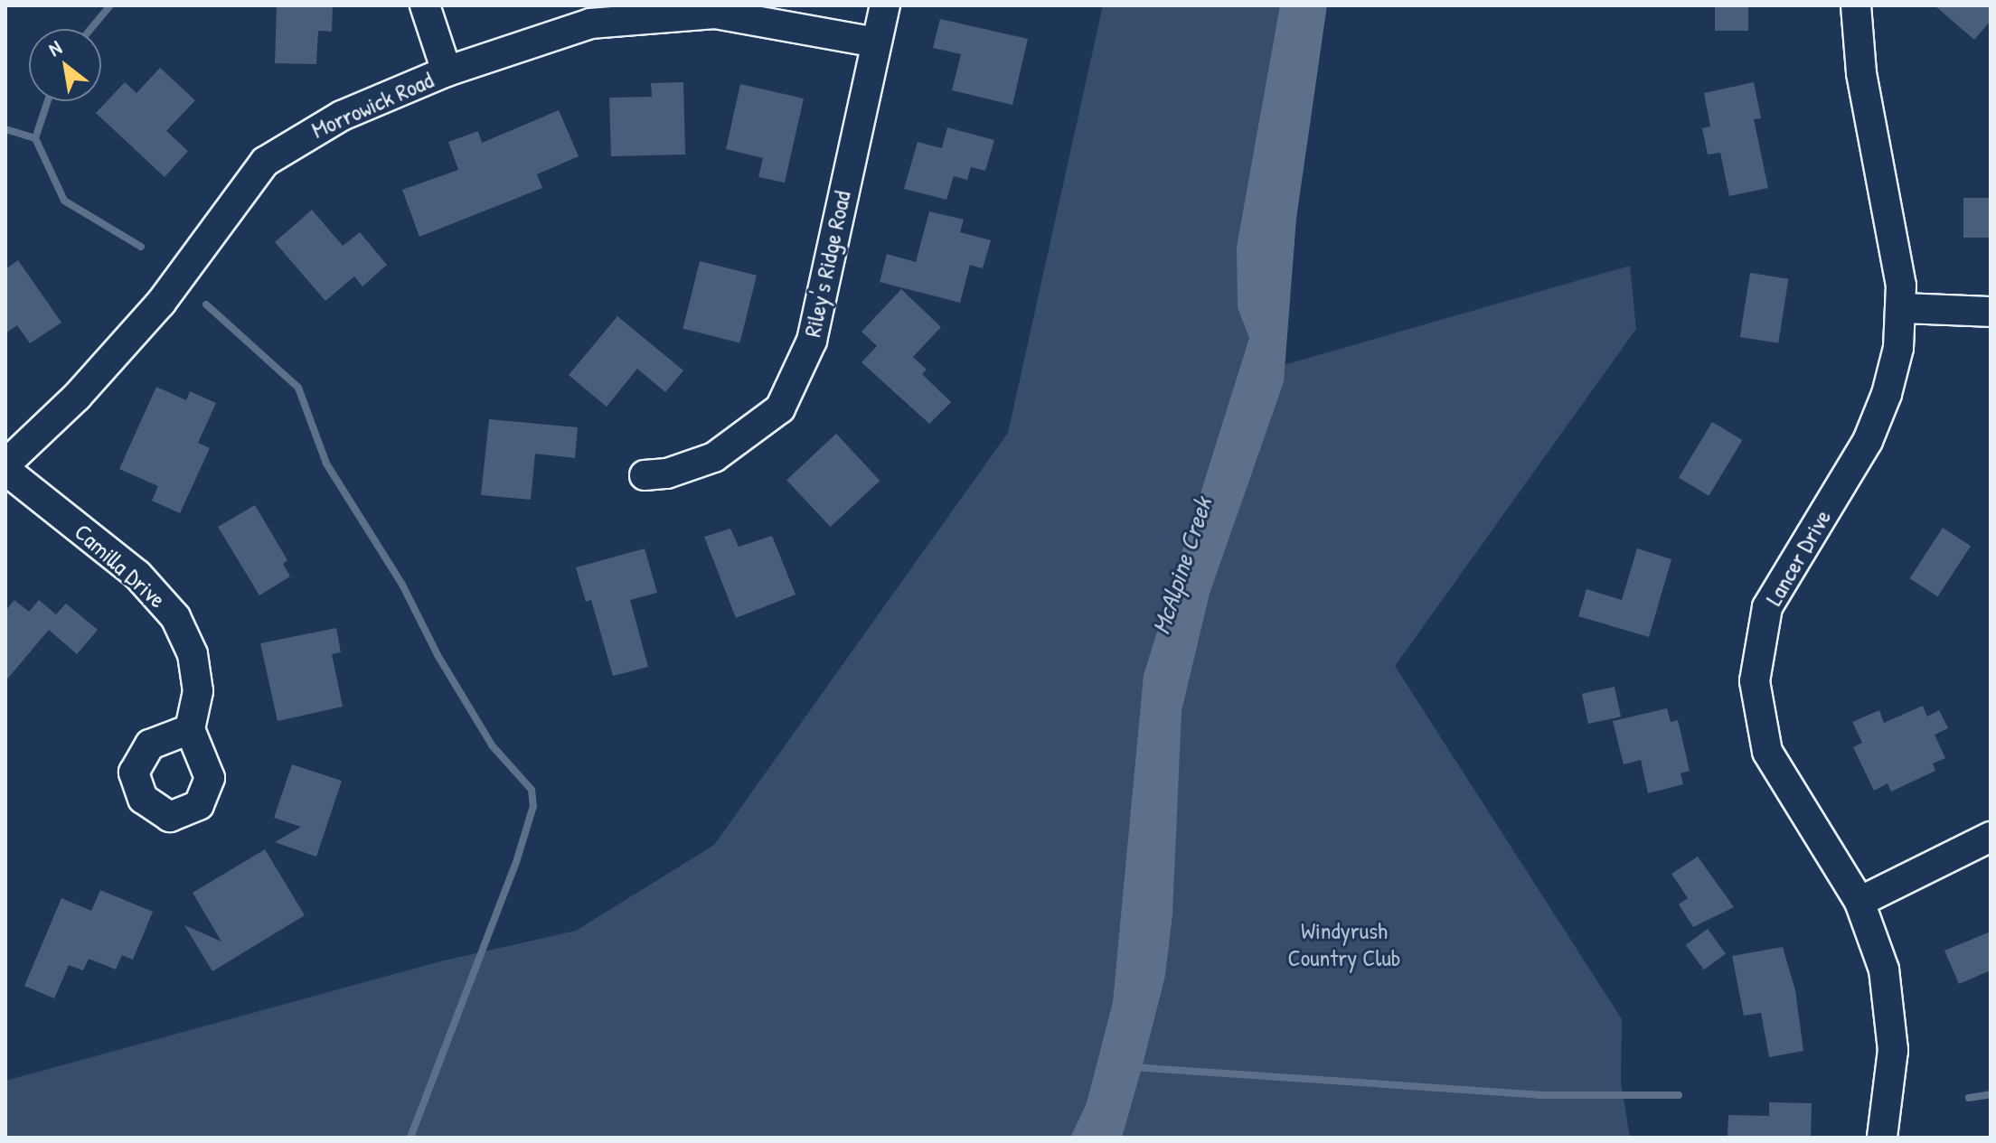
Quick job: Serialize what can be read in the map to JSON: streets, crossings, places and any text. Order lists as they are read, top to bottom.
{
  "streets": {
    "street": [
      "Morrowick Road",
      "Riley's Ridge Road",
      "Lancer Drive",
      "Camilla Drive"
    ]
  },
  "crossings": [
    ["Morrowick Road", "Riley's Ridge Road"],
    ["Morrowick Road", "Camilla Drive"]
  ],
  "water": ["McAlpine Creek"],
  "parks": ["Windyrush Country Club"],
  "north": "top left"
}
